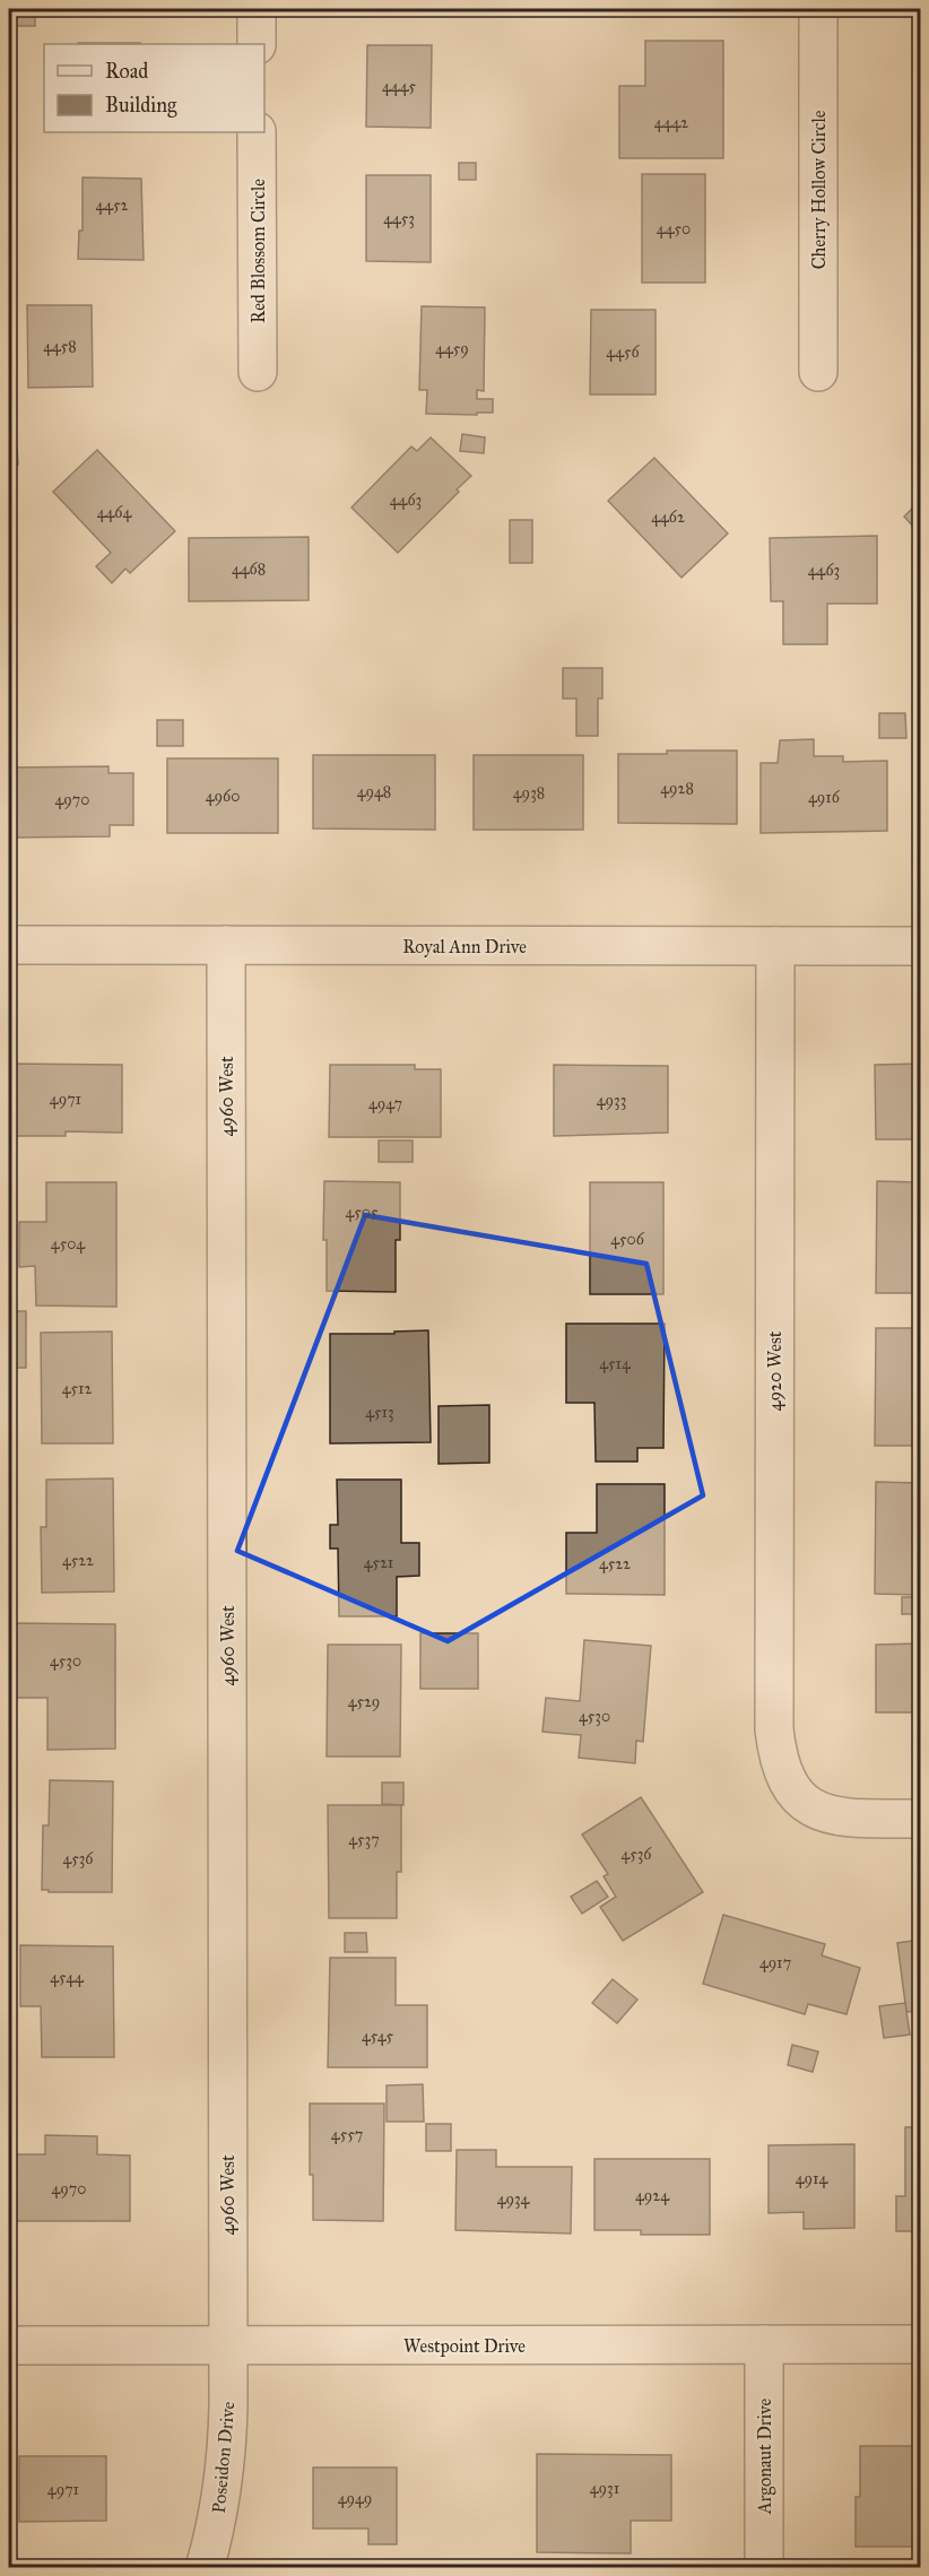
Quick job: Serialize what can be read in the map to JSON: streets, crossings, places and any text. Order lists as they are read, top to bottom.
{
  "streets": {
    "street": [
      "Cherry Hollow Circle",
      "Red Blossom Circle",
      "Royal Ann Drive",
      "4960 West",
      "4920 West",
      "Westpoint Drive",
      "Argonaut Drive",
      "Poseidon Drive"
    ]
  },
  "crossings": [
    ["Royal Ann Drive", "4960 West"],
    ["Royal Ann Drive", "4920 West"],
    ["4960 West", "Westpoint Drive"],
    ["4960 West", "Poseidon Drive"],
    ["Westpoint Drive", "Argonaut Drive"],
    ["Westpoint Drive", "Poseidon Drive"]
  ],
  "house_numbers": [
    "4445",
    "4442",
    "4452",
    "4453",
    "4450",
    "4458",
    "4459",
    "4456",
    "4463",
    "4464",
    "4462",
    "4468",
    "4463",
    "4928",
    "4948",
    "4938",
    "4960",
    "4916",
    "4970",
    "4971",
    "4933",
    "4947",
    "4505",
    "4506",
    "4504",
    "4514",
    "4512",
    "4513",
    "4522",
    "4521",
    "4522",
    "4530",
    "4529",
    "4530",
    "4537",
    "4536",
    "4536",
    "4917",
    "4544",
    "4545",
    "4557",
    "4914",
    "4970",
    "4924",
    "4934",
    "4931",
    "4971",
    "4949"
  ],
  "legend": ["Road", "Building"]
}
